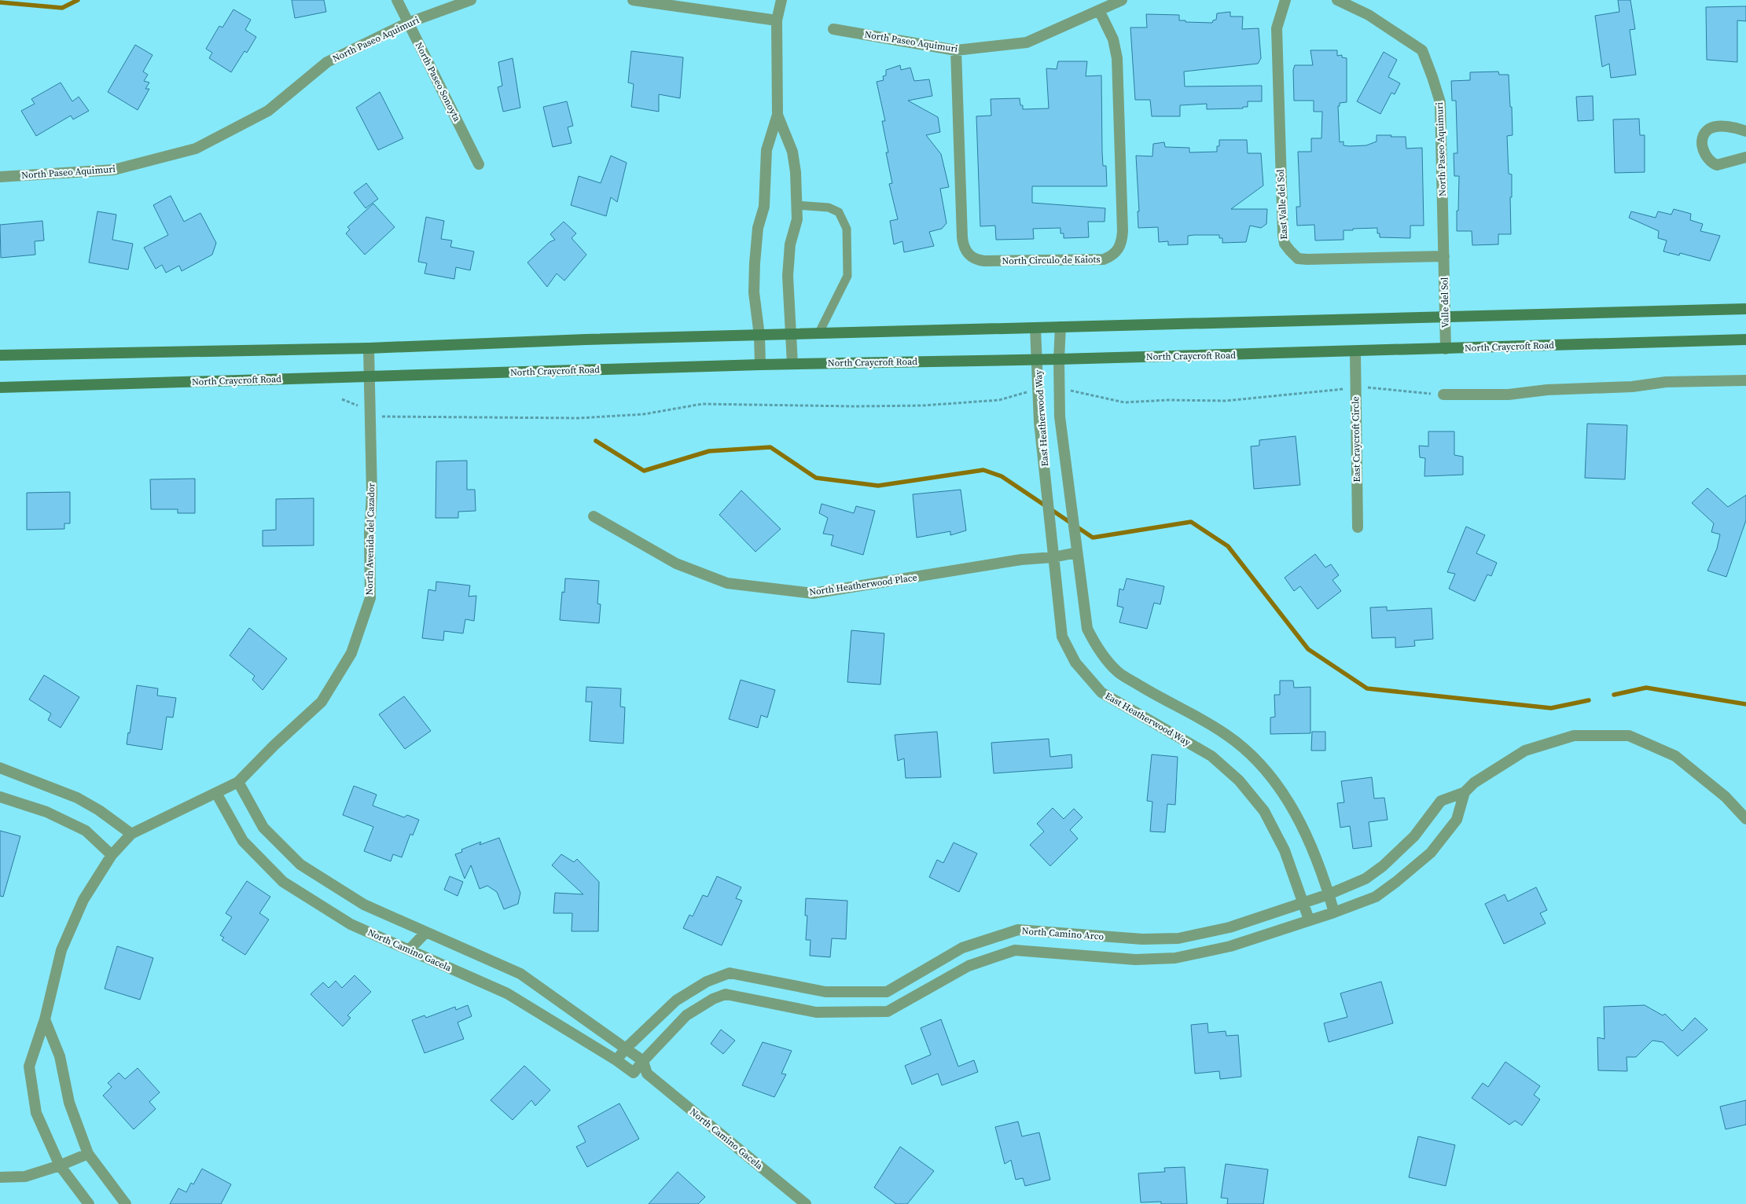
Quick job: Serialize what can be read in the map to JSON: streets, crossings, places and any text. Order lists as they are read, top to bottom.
{
  "streets": {
    "main road": ["North Craycroft Road"],
    "street": [
      "North Paseo Aquimuri",
      "North Paseo Sonoyta",
      "East Valle del Sol",
      "North Circulo de Kaiots",
      "Valle del Sol",
      "East Heatherwood Way",
      "East Craycroft Circle",
      "North Avenida del Cazador",
      "North Heatherwood Place",
      "North Camino Arco",
      "North Camino Gacela"
    ]
  },
  "crossings": [
    ["North Paseo Aquimuri", "North Paseo Sonoyta"],
    ["North Paseo Aquimuri", "East Valle del Sol"],
    ["North Paseo Aquimuri", "North Circulo de Kaiots"],
    ["North Paseo Aquimuri", "Valle del Sol"],
    ["East Valle del Sol", "Valle del Sol"],
    ["Valle del Sol", "North Craycroft Road"],
    ["North Craycroft Road", "East Heatherwood Way"],
    ["North Craycroft Road", "East Craycroft Circle"],
    ["North Craycroft Road", "North Avenida del Cazador"],
    ["East Heatherwood Way", "North Heatherwood Place"],
    ["East Heatherwood Way", "North Camino Arco"],
    ["North Avenida del Cazador", "North Camino Gacela"],
    ["North Camino Arco", "North Camino Gacela"]
  ]
}
